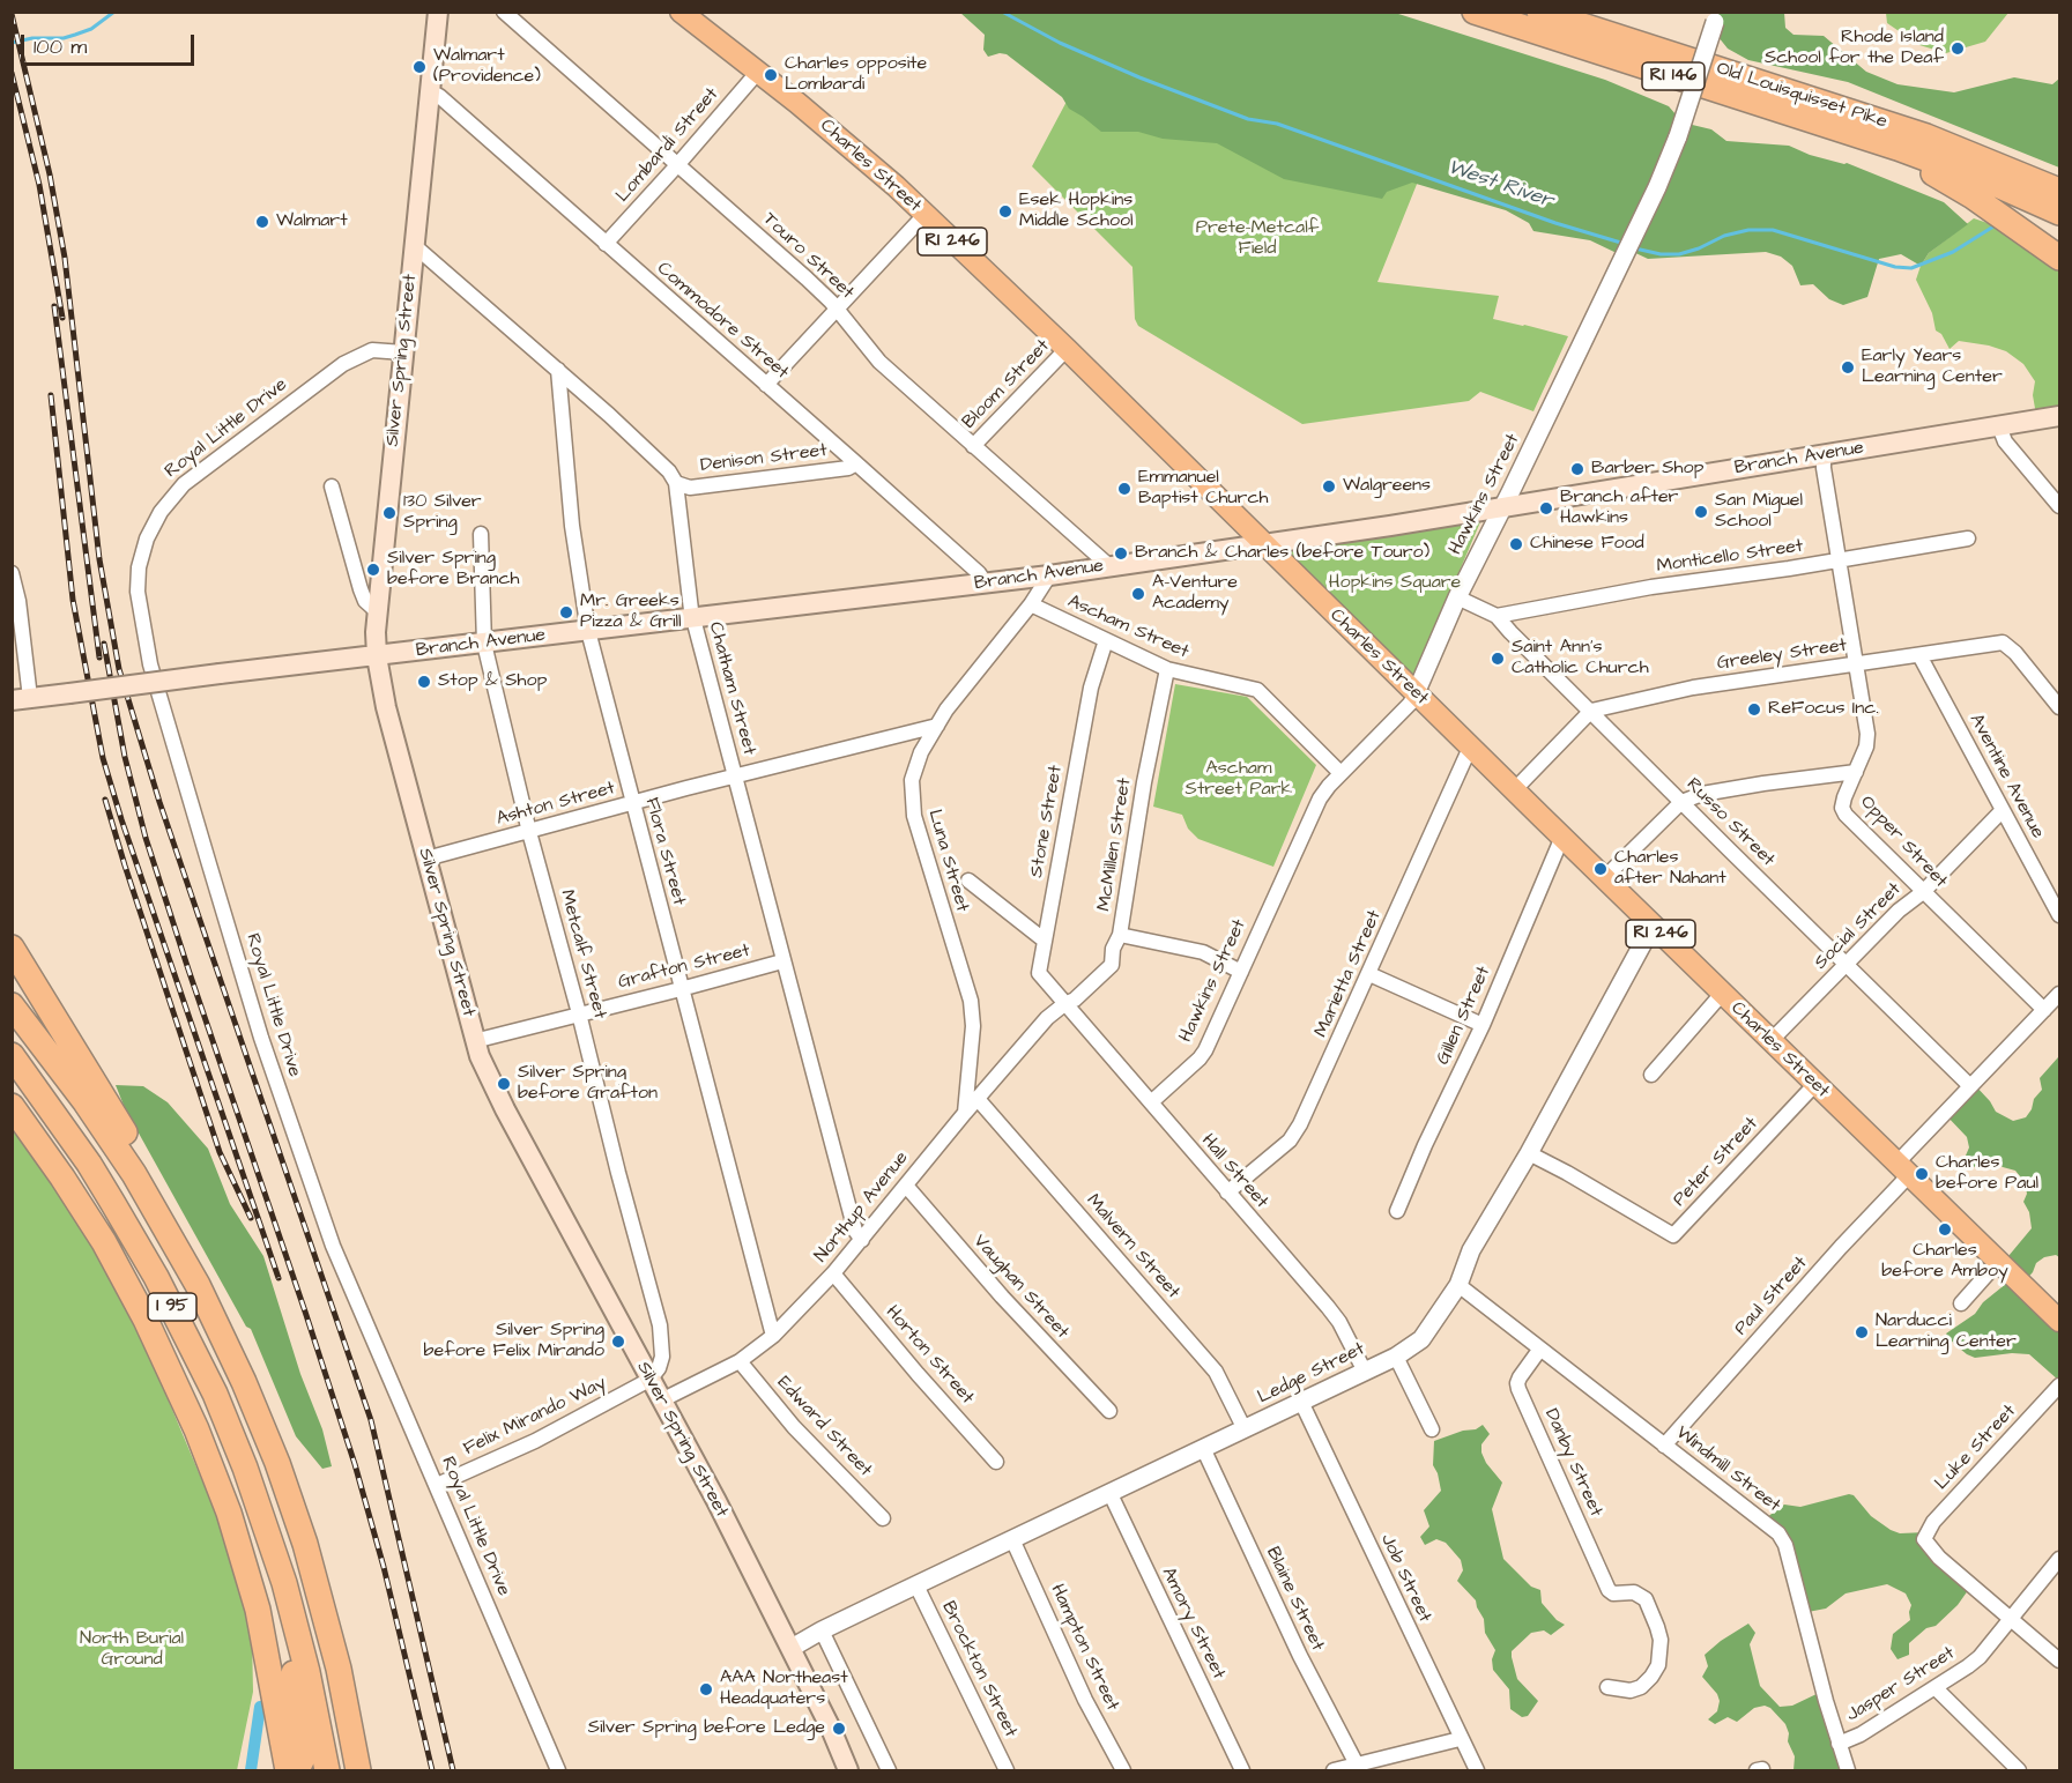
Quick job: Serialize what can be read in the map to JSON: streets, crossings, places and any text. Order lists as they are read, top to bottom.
{
  "streets": {
    "highway": ["RI 146", "Old Louisquisset Pike", "I 95"],
    "main road": [
      "Charles Street",
      "RI 246",
      "Silver Spring Street",
      "Branch Avenue"
    ],
    "street": [
      "Lombardi Street",
      "Touro Street",
      "Commodore Street",
      "Bloom Street",
      "Royal Little Drive",
      "Denison Street",
      "Hawkins Street",
      "Monticello Street",
      "Ascham Street",
      "Greeley Street",
      "Chatham Street",
      "Aventine Avenue",
      "Ashton Street",
      "Stone Street",
      "Russo Street",
      "Opper Street",
      "McMillen Street",
      "Flora Street",
      "Luna Street",
      "Social Street",
      "Metcalf Street",
      "Grafton Street",
      "Marietta Street",
      "Gillen Street",
      "Peter Street",
      "Hall Street",
      "Northup Avenue",
      "Malvern Street",
      "Vaughan Street",
      "Paul Street",
      "Horton Street",
      "Ledge Street",
      "Felix Mirando Way",
      "Edward Street",
      "Luke Street",
      "Danby Street",
      "Windmill Street",
      "Job Street",
      "Blaine Street",
      "Amory Street",
      "Hampton Street",
      "Brockton Street",
      "Jasper Street"
    ]
  },
  "crossings": [
    ["RI 146", "Old Louisquisset Pike"],
    ["Lombardi Street", "Charles Street"],
    ["Lombardi Street", "Touro Street"],
    ["Lombardi Street", "Commodore Street"],
    ["Charles Street", "Bloom Street"],
    ["Charles Street", "Branch Avenue"],
    ["Charles Street", "Hawkins Street"],
    ["Charles Street", "Social Street"],
    ["Charles Street", "Marietta Street"],
    ["Charles Street", "Gillen Street"],
    ["Charles Street", "Peter Street"],
    ["Charles Street", "Paul Street"],
    ["Charles Street", "Ledge Street"],
    ["Touro Street", "Bloom Street"],
    ["Touro Street", "Branch Avenue"],
    ["Commodore Street", "Silver Spring Street"],
    ["Commodore Street", "Denison Street"],
    ["Commodore Street", "Branch Avenue"],
    ["Silver Spring Street", "Royal Little Drive"],
    ["Silver Spring Street", "Branch Avenue"],
    ["Silver Spring Street", "Ashton Street"],
    ["Silver Spring Street", "Metcalf Street"],
    ["Silver Spring Street", "Grafton Street"],
    ["Silver Spring Street", "Northup Avenue"],
    ["Silver Spring Street", "Ledge Street"],
    ["Silver Spring Street", "Felix Mirando Way"],
    ["Royal Little Drive", "Felix Mirando Way"],
    ["Denison Street", "Chatham Street"],
    ["Branch Avenue", "Hawkins Street"],
    ["Branch Avenue", "Chatham Street"],
    ["Branch Avenue", "Opper Street"],
    ["Branch Avenue", "Flora Street"],
    ["Branch Avenue", "Luna Street"],
    ["Branch Avenue", "Metcalf Street"],
    ["Hawkins Street", "Ascham Street"],
    ["Hawkins Street", "Russo Street"],
    ["Hawkins Street", "Hall Street"],
    ["Monticello Street", "Russo Street"],
    ["Monticello Street", "Opper Street"],
    ["Ascham Street", "Stone Street"],
    ["Ascham Street", "McMillen Street"],
    ["Ascham Street", "Luna Street"],
    ["Greeley Street", "Aventine Avenue"],
    ["Greeley Street", "Russo Street"],
    ["Greeley Street", "Opper Street"],
    ["Chatham Street", "Ashton Street"],
    ["Chatham Street", "Grafton Street"],
    ["Chatham Street", "Northup Avenue"],
    ["Aventine Avenue", "Social Street"],
    ["Ashton Street", "Flora Street"],
    ["Ashton Street", "Luna Street"],
    ["Ashton Street", "Metcalf Street"],
    ["Stone Street", "McMillen Street"],
    ["Stone Street", "Hall Street"],
    ["Stone Street", "Northup Avenue"],
    ["Russo Street", "Social Street"],
    ["Russo Street", "Paul Street"],
    ["Opper Street", "Social Street"],
    ["Opper Street", "Paul Street"],
    ["McMillen Street", "Hall Street"],
    ["McMillen Street", "Northup Avenue"],
    ["Flora Street", "Grafton Street"],
    ["Flora Street", "Northup Avenue"],
    ["Luna Street", "Northup Avenue"],
    ["Metcalf Street", "Grafton Street"],
    ["Metcalf Street", "Felix Mirando Way"],
    ["Marietta Street", "Hall Street"],
    ["Peter Street", "Ledge Street"],
    ["Hall Street", "Northup Avenue"],
    ["Hall Street", "Ledge Street"],
    ["Northup Avenue", "Malvern Street"],
    ["Northup Avenue", "Vaughan Street"],
    ["Northup Avenue", "Horton Street"],
    ["Northup Avenue", "Edward Street"],
    ["Malvern Street", "Ledge Street"],
    ["Paul Street", "Windmill Street"],
    ["Ledge Street", "Windmill Street"],
    ["Ledge Street", "Job Street"],
    ["Ledge Street", "Blaine Street"],
    ["Ledge Street", "Amory Street"],
    ["Ledge Street", "Hampton Street"],
    ["Ledge Street", "Brockton Street"],
    ["Luke Street", "Jasper Street"],
    ["Danby Street", "Windmill Street"],
    ["Windmill Street", "Jasper Street"]
  ],
  "water": ["West River"],
  "parks": [
    "Prete-Metcalf Field",
    "Hopkins Square",
    "Ascham Street Park",
    "North Burial Ground"
  ],
  "places": [
    "Rhode Island School for the Deaf",
    "Walmart (Providence)",
    "Charles opposite Lombardi",
    "Esek Hopkins Middle School",
    "Walmart",
    "Early Years Learning Center",
    "Barber Shop",
    "Walgreens",
    "Emmanuel Baptist Church",
    "Branch after Hawkins",
    "San Miguel School",
    "130 Silver Spring",
    "Chinese Food",
    "Branch & Charles (before Touro)",
    "Silver Spring before Branch",
    "A-Venture Academy",
    "Mr. Greeks Pizza & Grill",
    "Saint Ann's Catholic Church",
    "Stop & Shop",
    "ReFocus Inc.",
    "Charles after Nahant",
    "Silver Spring before Grafton",
    "Charles before Paul",
    "Charles before Amboy",
    "Narducci Learning Center",
    "Silver Spring before Felix Mirando",
    "AAA Northeast Headquaters",
    "Silver Spring before Ledge"
  ],
  "scale_bar": "100 m"
}
